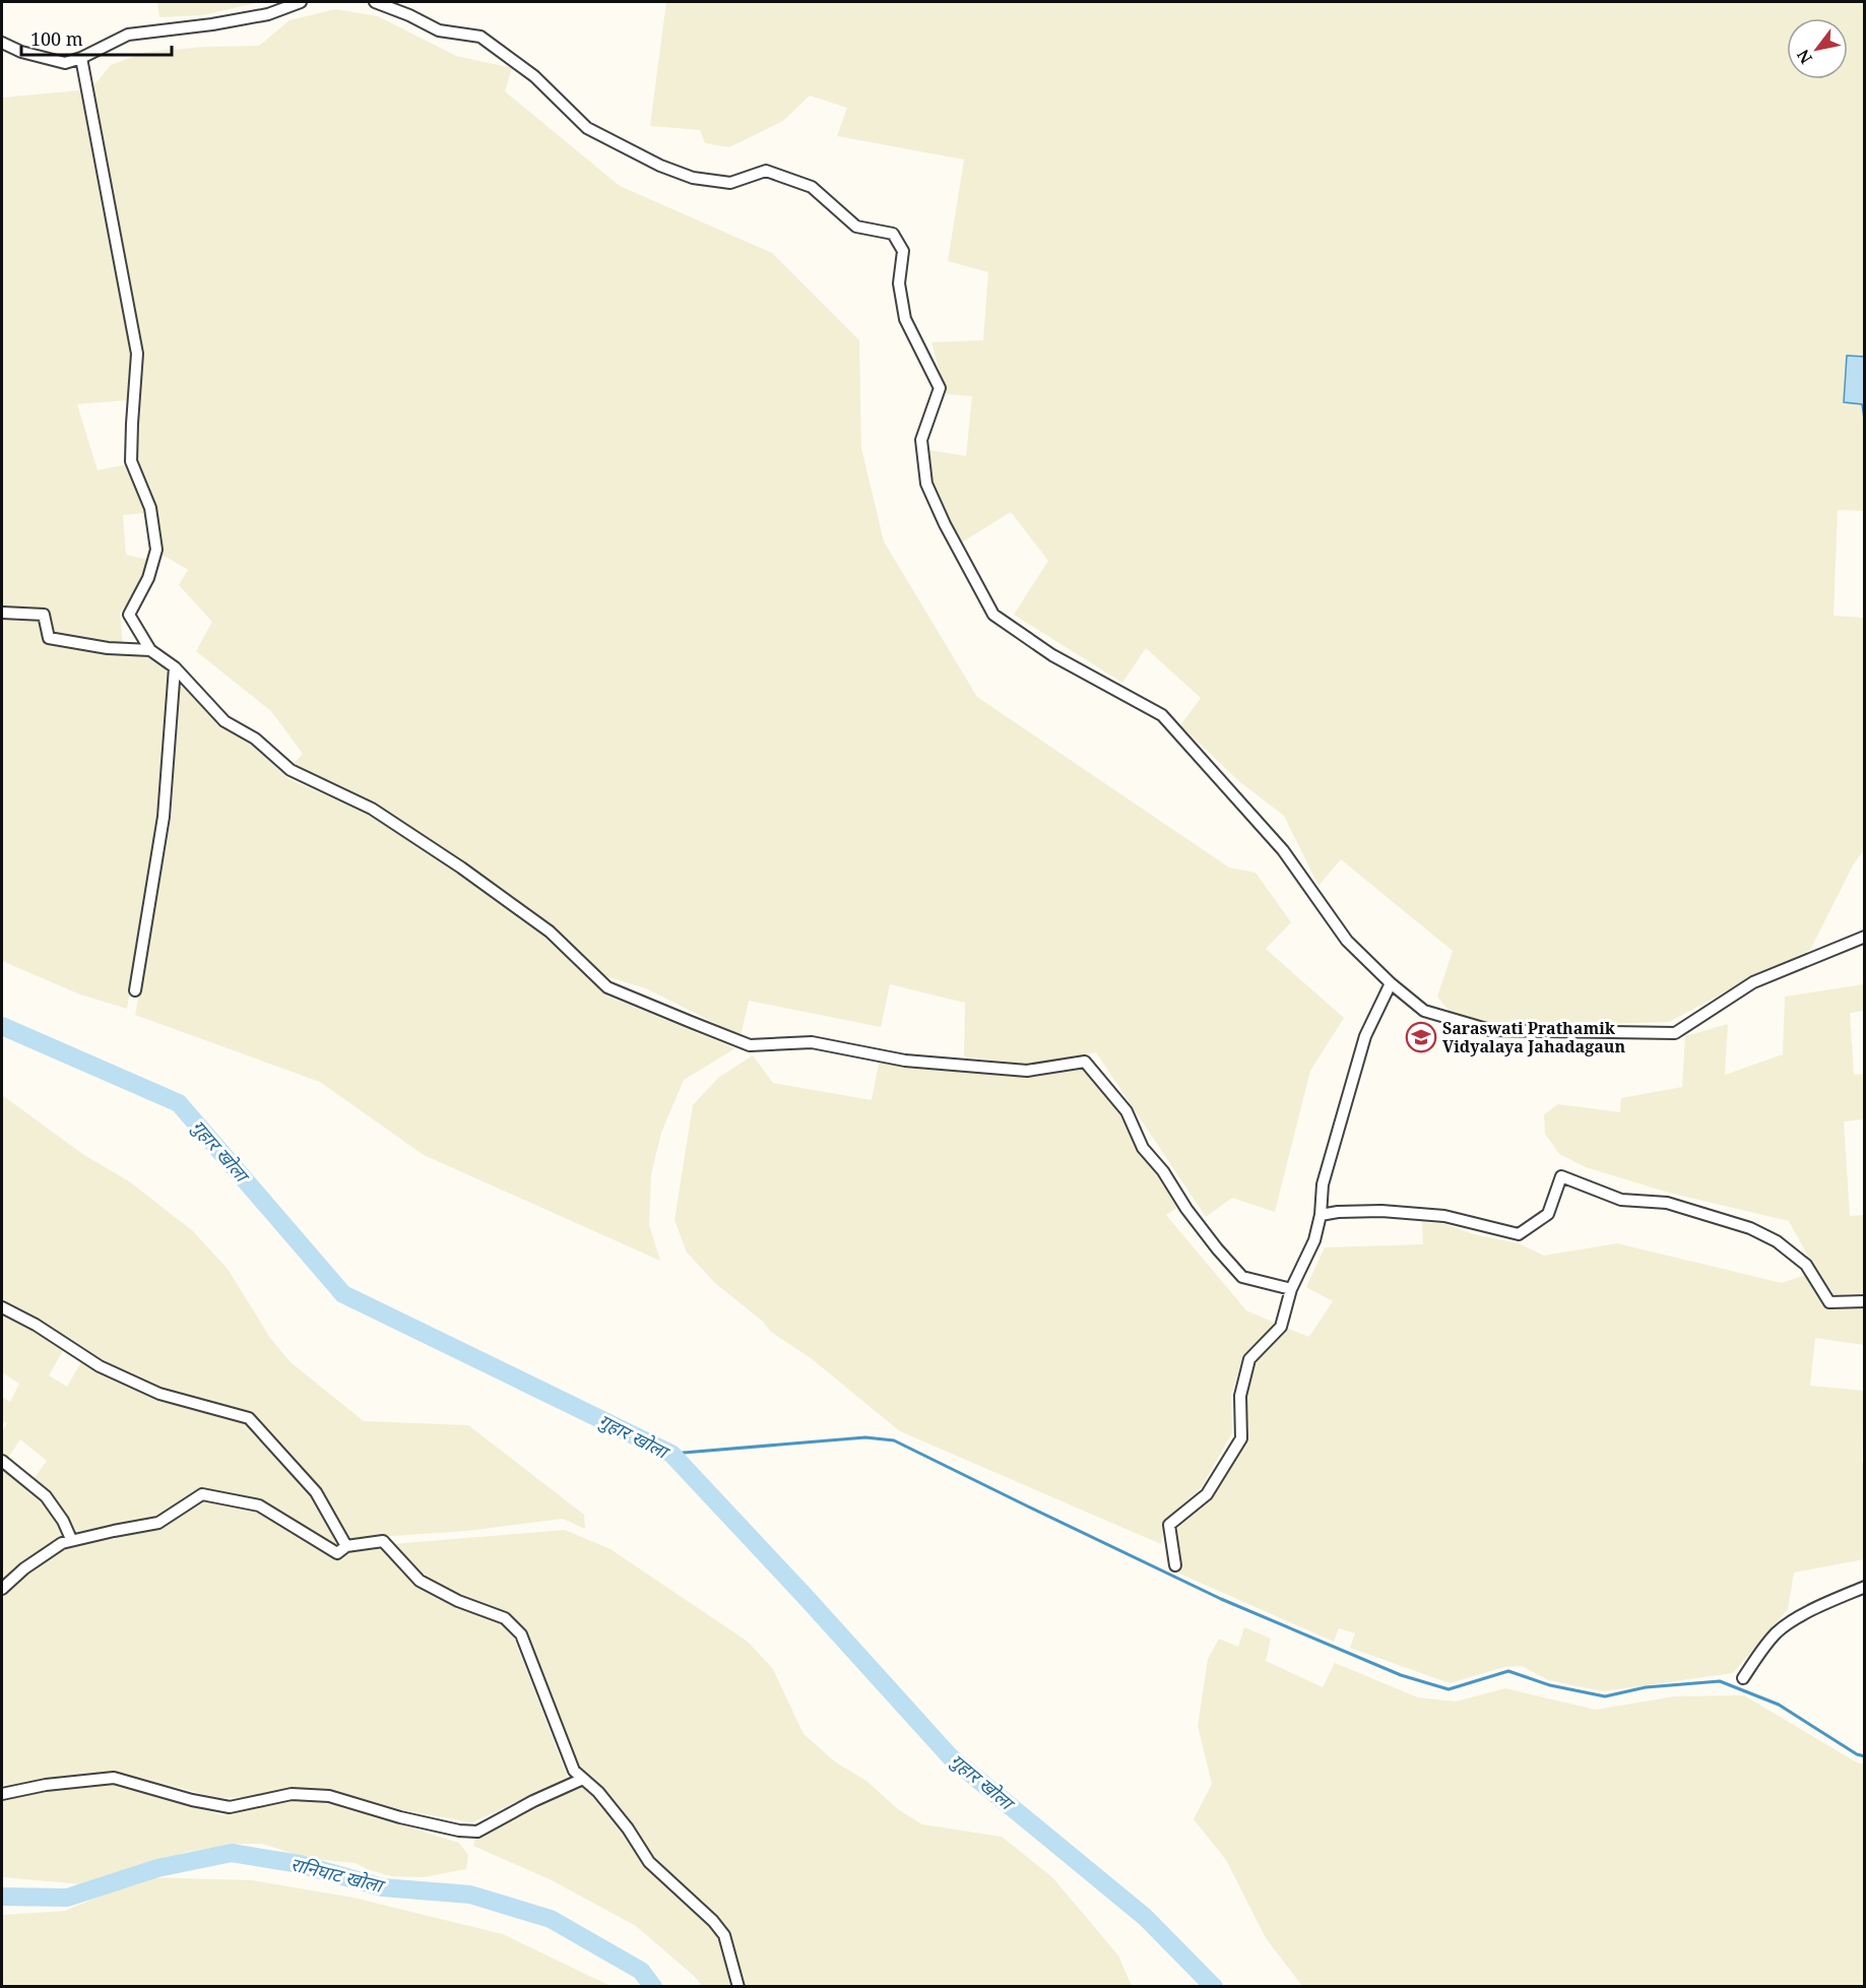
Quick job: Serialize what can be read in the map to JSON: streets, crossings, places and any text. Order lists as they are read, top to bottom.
{
  "water": ["गुहार खोला", "रानिघाट खोला"],
  "places": {
    "school or university": ["Saraswati Prathamik Vidyalaya Jahadagaun"]
  },
  "scale_bar": "100 m",
  "north": "bottom left"
}
